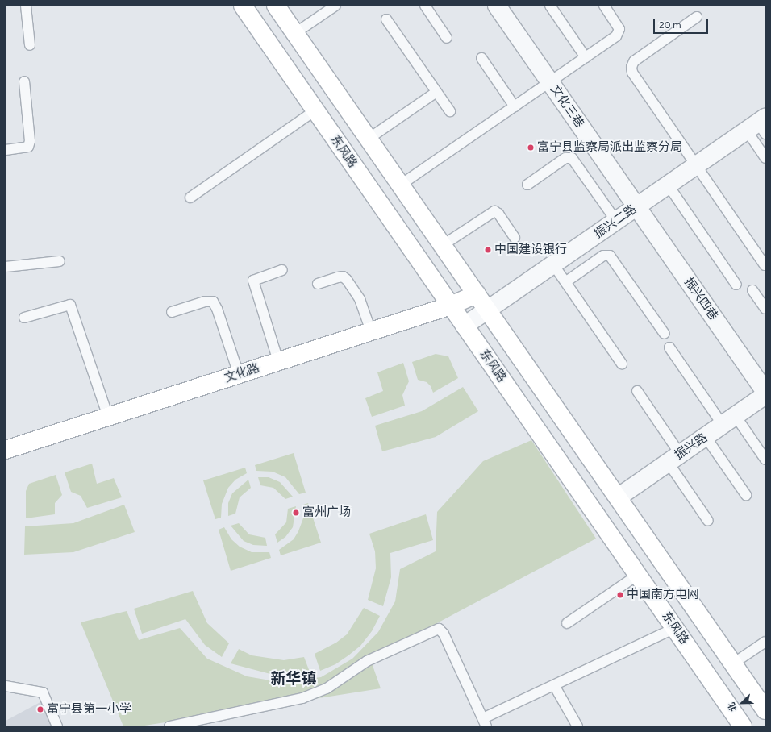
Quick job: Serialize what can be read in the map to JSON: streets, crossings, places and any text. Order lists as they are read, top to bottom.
{
  "streets": {
    "main road": ["东风路", "文化路"],
    "street": [
      "文化三巷",
      "振兴二路",
      "振兴四巷",
      "振兴路"
    ]
  },
  "crossings": [
    ["文化三巷", "振兴二路"],
    ["文化三巷", "振兴四巷"],
    ["东风路", "振兴二路"],
    ["东风路", "文化路"],
    ["振兴二路", "振兴四巷"]
  ],
  "districts": ["新华镇"],
  "places": [
    "富宁县监察局派出监察分局",
    "中国建设银行",
    "富州广场",
    "中国南方电网",
    "富宁县第一小学"
  ],
  "scale_bar": "20 m",
  "north": "bottom left"
}
